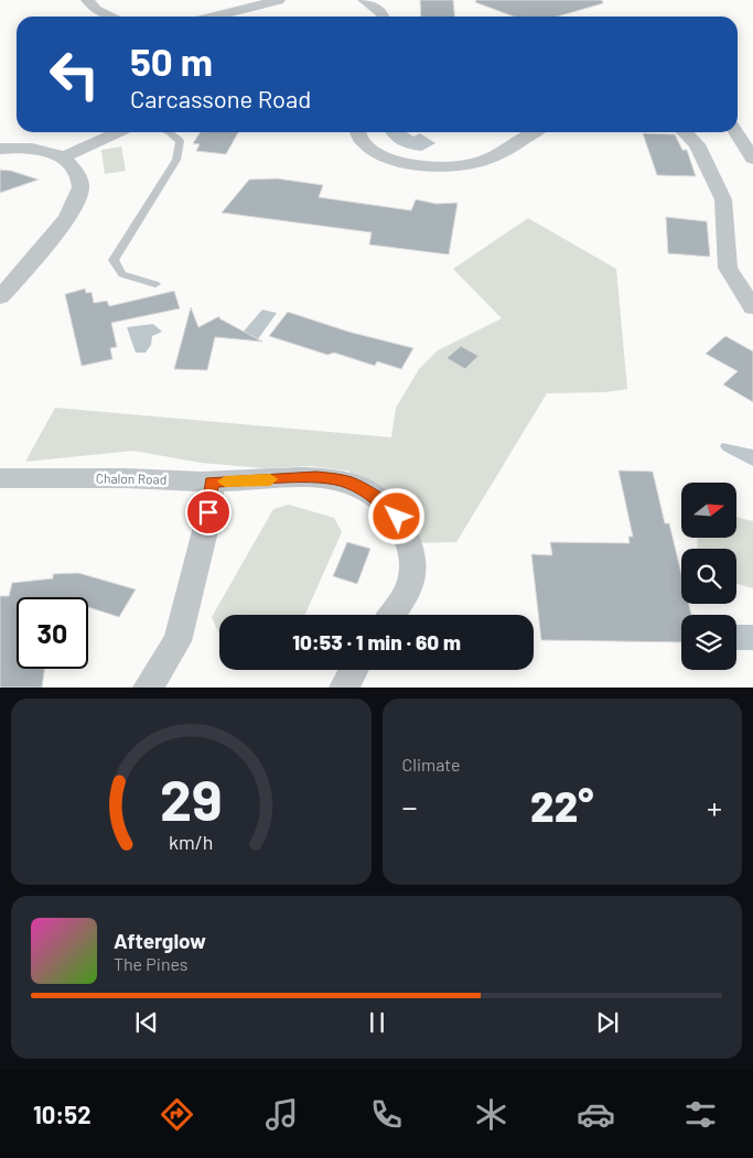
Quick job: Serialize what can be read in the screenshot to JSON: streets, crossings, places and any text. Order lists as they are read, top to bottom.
{
  "streets": {
    "street": ["Chalon Road"]
  },
  "north": "right",
  "page": {
    "turn": ["50 m", "Carcassone Road"],
    "limit": "30",
    "trip": "10:53 · 1 min · 60 m",
    "tile": "Climate",
    "heat": ["−", "22°", "+"],
    "song": ["Afterglow", "The Pines"],
    "tabs": "10:52",
    "gauge": ["29", "km/h"]
  }
}
